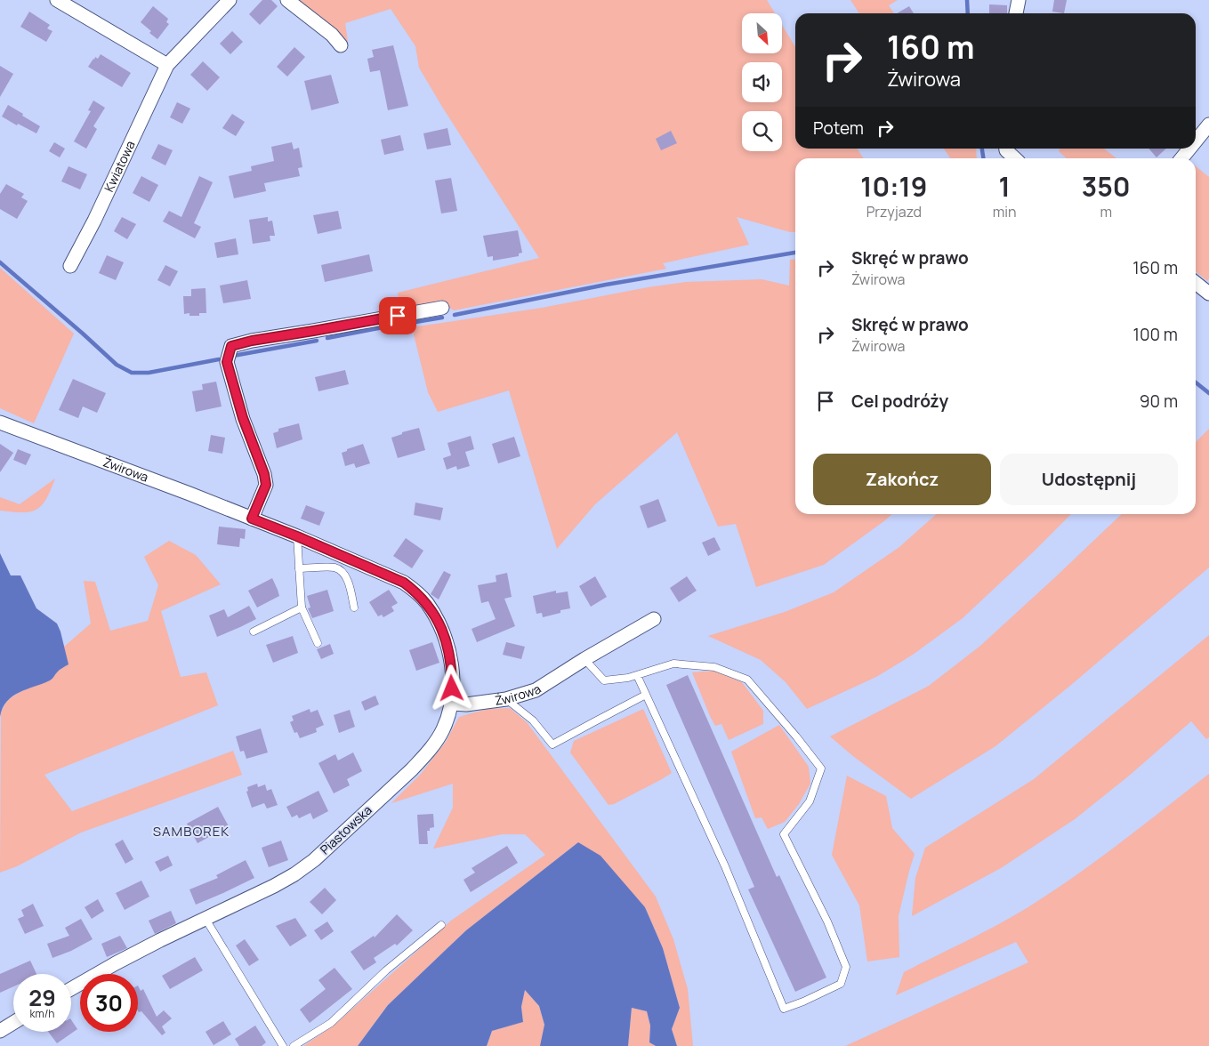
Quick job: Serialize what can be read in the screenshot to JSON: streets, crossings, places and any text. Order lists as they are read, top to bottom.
{
  "streets": {
    "street": ["Kwiatowa", "Żwirowa", "Piastowska"]
  },
  "crossings": [
    ["Żwirowa", "Piastowska"]
  ],
  "districts": ["SAMBOREK"],
  "north": "bottom right",
  "page": {
    "turn": ["160 m", "Żwirowa"],
    "then": "Potem",
    "eta": [
      "10:19",
      "Przyjazd",
      "1",
      "min",
      "350",
      "m"
    ],
    "list": [
      {
        "name": "Skręć w prawo",
        "note": "Żwirowa",
        "value": "160 m"
      },
      {
        "name": "Skręć w prawo",
        "note": "Żwirowa",
        "value": "100 m"
      },
      {
        "name": "Cel podróży",
        "value": "90 m"
      }
    ],
    "buttons": ["Zakończ", "Udostępnij"],
    "speed": "29 km/h",
    "limit": "30"
  }
}
